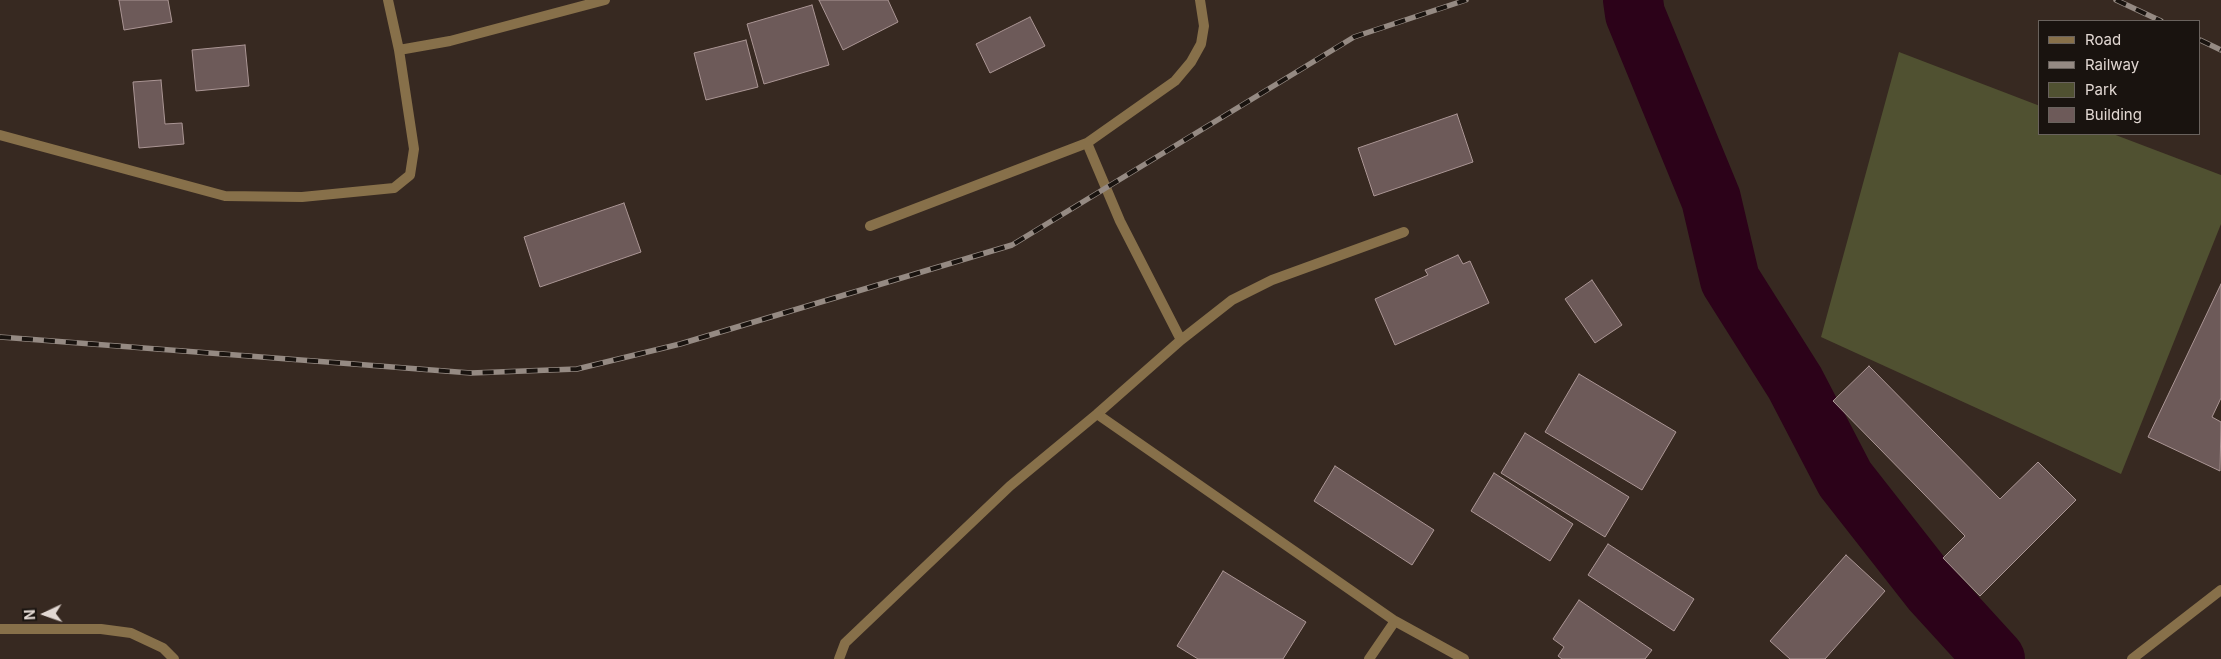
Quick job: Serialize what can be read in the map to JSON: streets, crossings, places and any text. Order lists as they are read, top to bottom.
{
  "legend": [
    "Road",
    "Railway",
    "Park",
    "Building"
  ],
  "north": "left"
}
